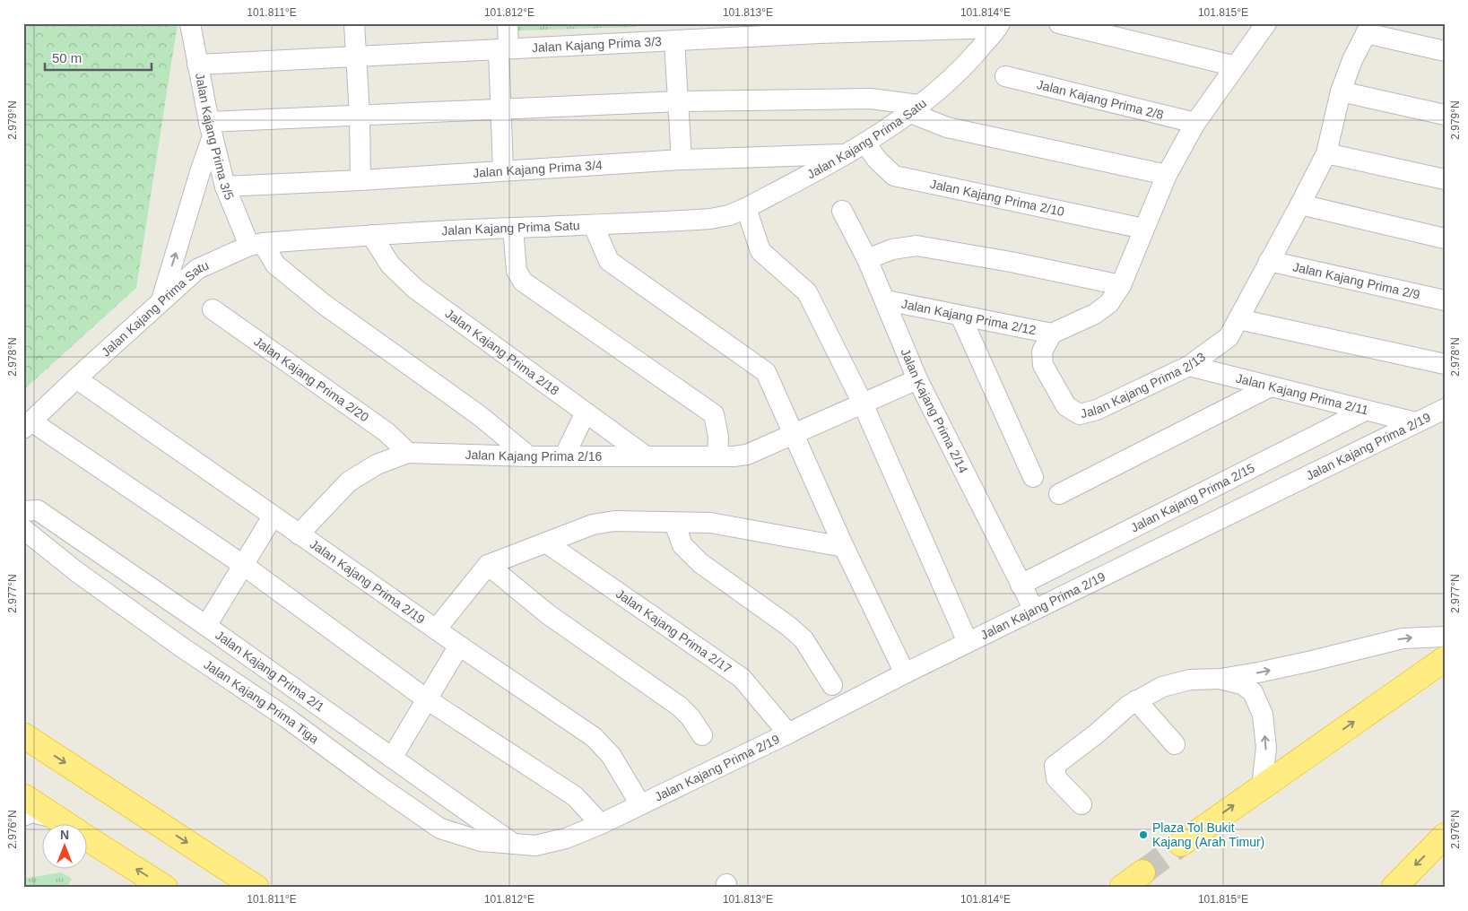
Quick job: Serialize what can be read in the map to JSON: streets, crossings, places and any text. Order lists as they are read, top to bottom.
{
  "streets": {
    "street": [
      "Jalan Kajang Prima 3/3",
      "Jalan Kajang Prima 2/8",
      "Jalan Kajang Prima 3/5",
      "Jalan Kajang Prima Satu",
      "Jalan Kajang Prima 3/4",
      "Jalan Kajang Prima 2/10",
      "Jalan Kajang Prima 2/9",
      "Jalan Kajang Prima 2/12",
      "Jalan Kajang Prima 2/18",
      "Jalan Kajang Prima 2/20",
      "Jalan Kajang Prima 2/13",
      "Jalan Kajang Prima 2/11",
      "Jalan Kajang Prima 2/14",
      "Jalan Kajang Prima 2/19",
      "Jalan Kajang Prima 2/16",
      "Jalan Kajang Prima 2/15",
      "Jalan Kajang Prima 2/17",
      "Jalan Kajang Prima 2/1",
      "Jalan Kajang Prima Tiga"
    ]
  },
  "crossings": [
    ["Jalan Kajang Prima 3/3", "Jalan Kajang Prima 3/5"],
    ["Jalan Kajang Prima 3/3", "Jalan Kajang Prima Satu"],
    ["Jalan Kajang Prima 3/5", "Jalan Kajang Prima Satu"],
    ["Jalan Kajang Prima 3/5", "Jalan Kajang Prima 3/4"],
    ["Jalan Kajang Prima 3/5", "Jalan Kajang Prima 2/16"],
    ["Jalan Kajang Prima Satu", "Jalan Kajang Prima 3/4"],
    ["Jalan Kajang Prima Satu", "Jalan Kajang Prima 2/10"],
    ["Jalan Kajang Prima Satu", "Jalan Kajang Prima 2/18"],
    ["Jalan Kajang Prima Satu", "Jalan Kajang Prima 2/19"],
    ["Jalan Kajang Prima 3/4", "Jalan Kajang Prima 2/10"],
    ["Jalan Kajang Prima 2/9", "Jalan Kajang Prima 2/13"],
    ["Jalan Kajang Prima 2/12", "Jalan Kajang Prima 2/13"],
    ["Jalan Kajang Prima 2/12", "Jalan Kajang Prima 2/14"],
    ["Jalan Kajang Prima 2/18", "Jalan Kajang Prima 2/16"],
    ["Jalan Kajang Prima 2/20", "Jalan Kajang Prima 2/16"],
    ["Jalan Kajang Prima 2/13", "Jalan Kajang Prima 2/11"],
    ["Jalan Kajang Prima 2/11", "Jalan Kajang Prima 2/19"],
    ["Jalan Kajang Prima 2/11", "Jalan Kajang Prima 2/15"],
    ["Jalan Kajang Prima 2/14", "Jalan Kajang Prima 2/19"],
    ["Jalan Kajang Prima 2/14", "Jalan Kajang Prima 2/16"],
    ["Jalan Kajang Prima 2/14", "Jalan Kajang Prima 2/15"],
    ["Jalan Kajang Prima 2/19", "Jalan Kajang Prima 2/16"],
    ["Jalan Kajang Prima 2/19", "Jalan Kajang Prima 2/17"],
    ["Jalan Kajang Prima 2/19", "Jalan Kajang Prima 2/1"],
    ["Jalan Kajang Prima 2/19", "Jalan Kajang Prima Tiga"],
    ["Jalan Kajang Prima 2/1", "Jalan Kajang Prima Tiga"]
  ],
  "places": ["Plaza Tol Bukit Kajang (Arah Timur)"],
  "scale_bar": "50 m",
  "north": "top",
  "coordinates": [
    "101.811°E",
    "101.812°E",
    "101.813°E",
    "101.814°E",
    "101.815°E",
    "2.979°N",
    "2.978°N",
    "2.977°N",
    "2.976°N"
  ]
}
